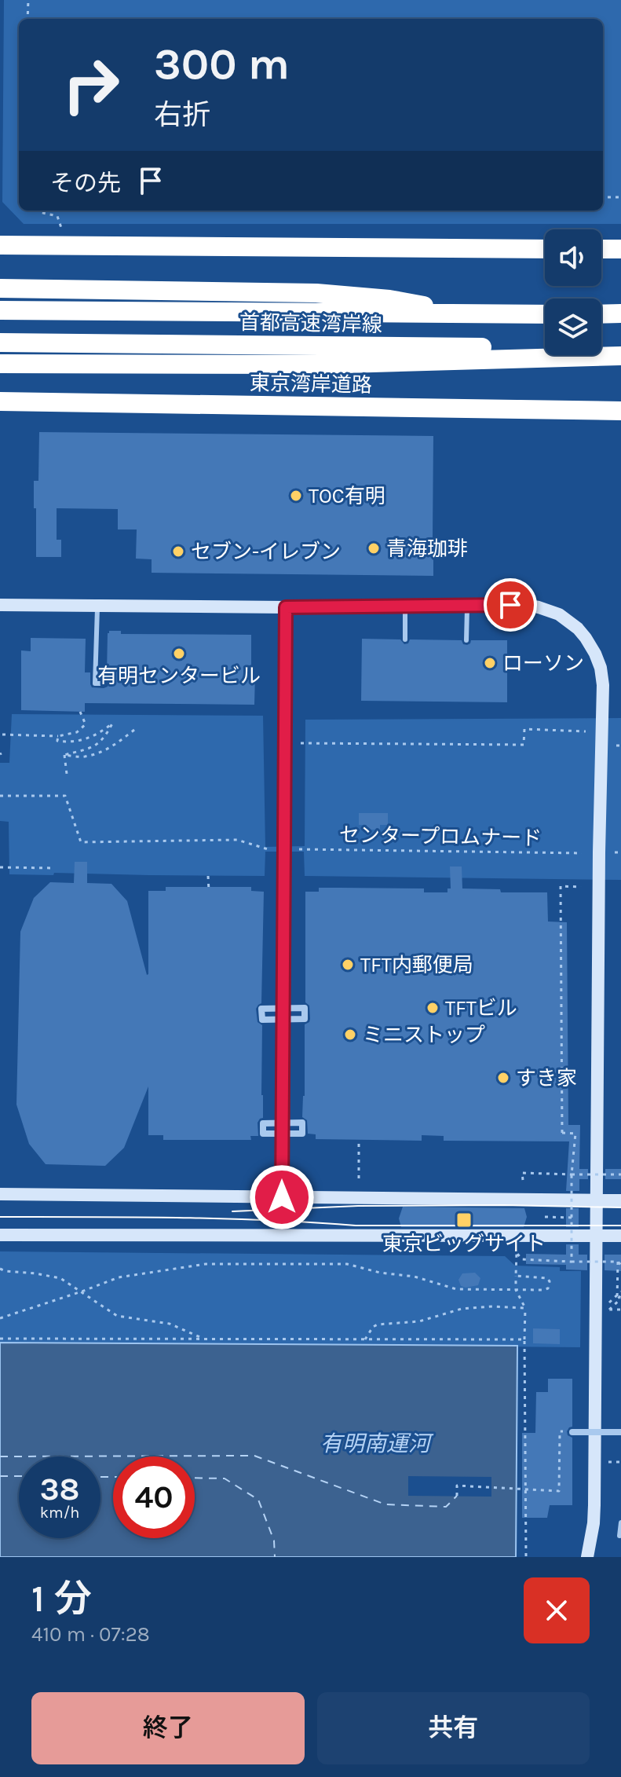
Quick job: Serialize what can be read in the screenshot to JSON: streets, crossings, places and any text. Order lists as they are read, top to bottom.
{
  "streets": {
    "highway": ["首都高速湾岸線", "東京湾岸道路"],
    "path": ["センタープロムナード"]
  },
  "water": ["有明南運河"],
  "places": {
    "other": [
      "TOC有明",
      "青海珈琲",
      "セブン-イレブン",
      "有明センタービル",
      "ローソン",
      "TFT内郵便局",
      "TFTビル",
      "ミニストップ",
      "すき家"
    ],
    "transit": ["東京ビッグサイト"]
  },
  "page": {
    "turn": ["300 m", "右折"],
    "then": "その先",
    "speed": "38 km/h",
    "limit": "40",
    "heading": ["1 分", "410 m · 07:28"],
    "buttons": ["終了", "共有"]
  }
}
